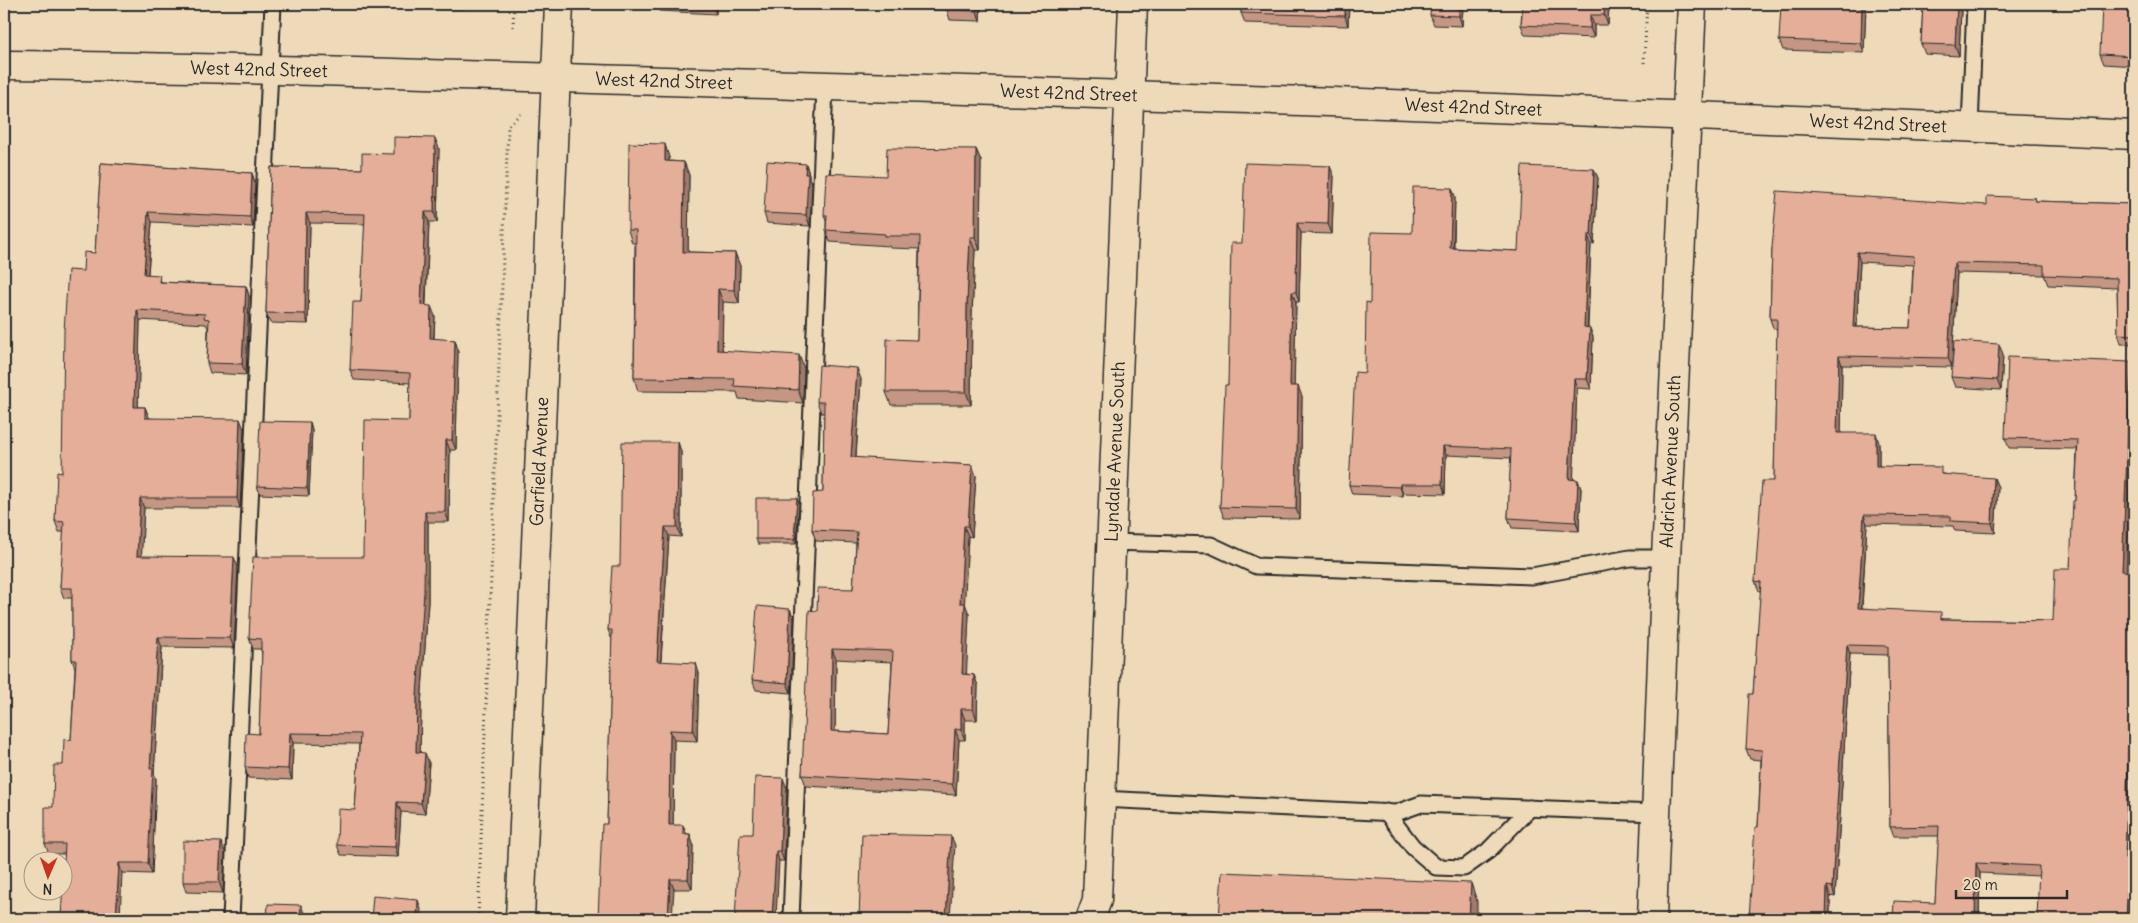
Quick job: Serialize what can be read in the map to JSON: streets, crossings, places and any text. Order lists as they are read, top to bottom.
{
  "streets": {
    "street": [
      "West 42nd Street",
      "Lyndale Avenue South",
      "Aldrich Avenue South",
      "Garfield Avenue"
    ]
  },
  "crossings": [
    ["West 42nd Street", "Lyndale Avenue South"],
    ["West 42nd Street", "Aldrich Avenue South"],
    ["West 42nd Street", "Garfield Avenue"]
  ],
  "scale_bar": "20 m",
  "north": "bottom"
}
